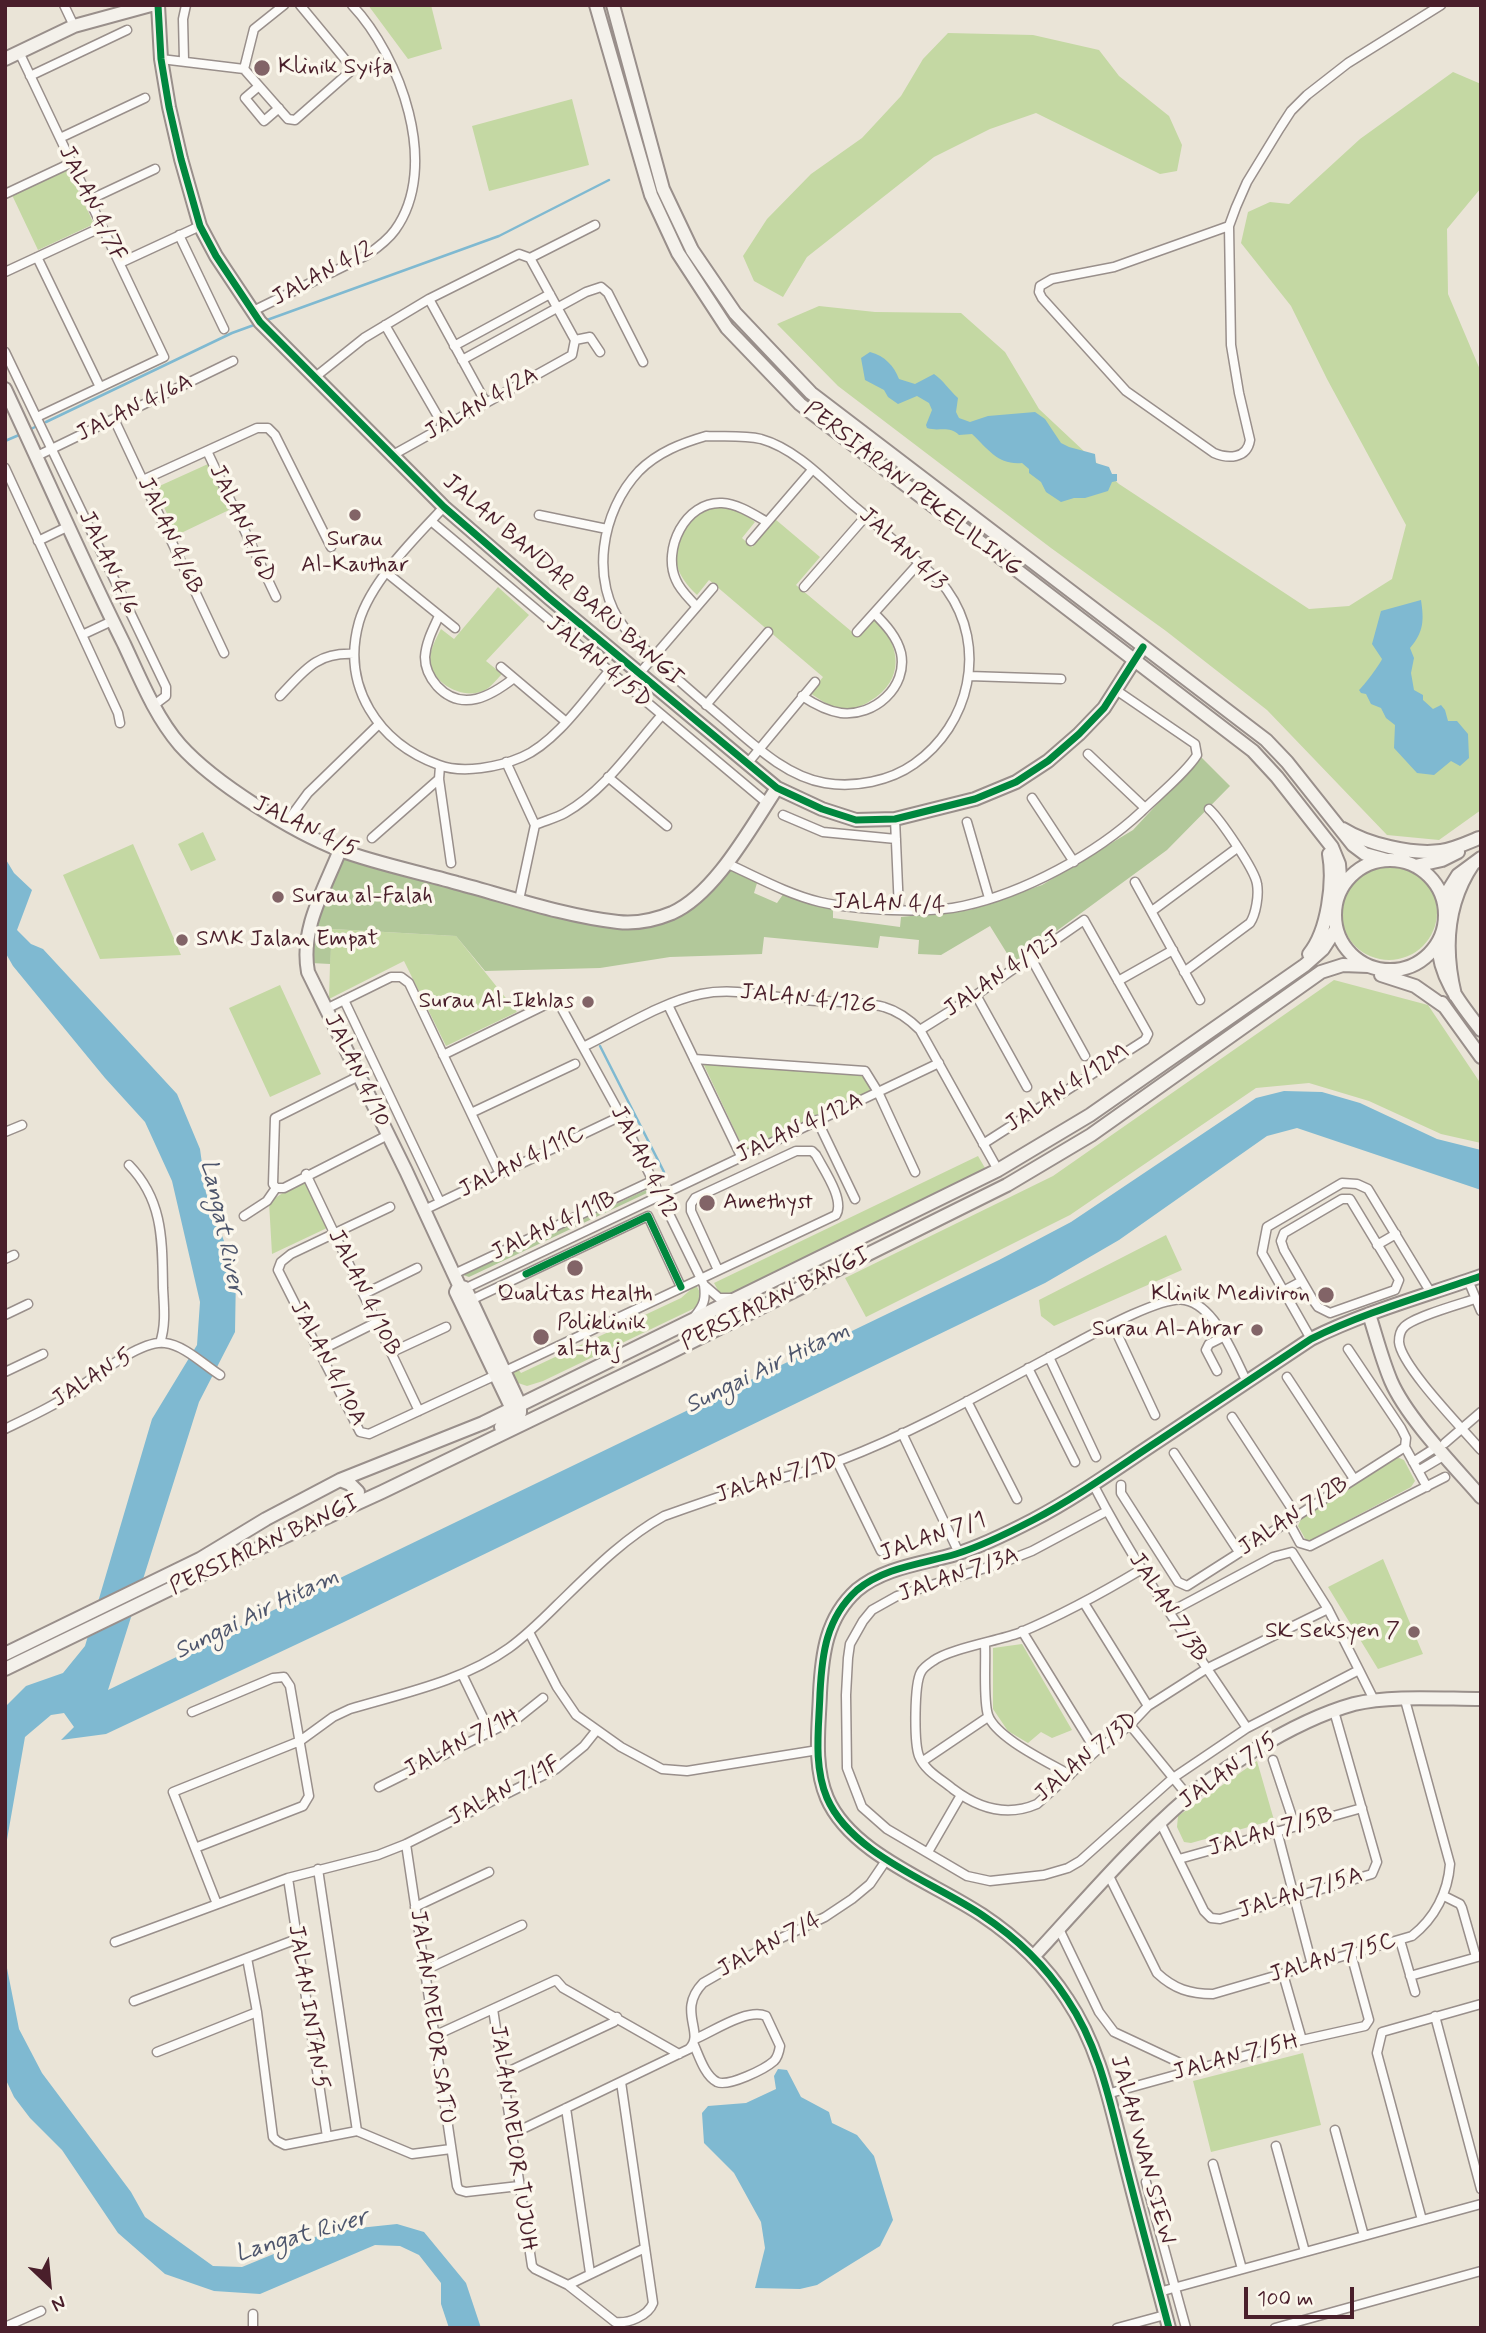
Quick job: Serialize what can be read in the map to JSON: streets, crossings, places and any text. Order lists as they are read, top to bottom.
{
  "streets": {
    "main road": [
      "PERSIARAN PEKELILING",
      "JALAN BANDAR BARU BANGI",
      "JALAN 4/5",
      "JALAN 4/10",
      "PERSIARAN BANGI",
      "JALAN 7/1",
      "JALAN 7/5",
      "JALAN WAN SIEW"
    ],
    "street": [
      "JALAN 4/7F",
      "JALAN 4/2",
      "JALAN 4/2A",
      "JALAN 4/6A",
      "JALAN 4/6D",
      "JALAN 4/6B",
      "JALAN 4/3",
      "JALAN 4/6",
      "JALAN 4/5D",
      "JALAN 4/4",
      "JALAN 4/12J",
      "JALAN 4/12G",
      "JALAN 4/12M",
      "JALAN 4/12A",
      "JALAN 4/12",
      "JALAN 4/11C",
      "JALAN 4/11B",
      "JALAN 4/10B",
      "JALAN 4/10A",
      "JALAN 5",
      "JALAN 7/1D",
      "JALAN 7/2B",
      "JALAN 7/3A",
      "JALAN 7/3B",
      "JALAN 7/1H",
      "JALAN 7/3D",
      "JALAN 7/1F",
      "JALAN 7/5B",
      "JALAN 7/5A",
      "JALAN 7/4",
      "JALAN 7/5C",
      "JALAN INTAN 5",
      "JALAN MELOR SATU",
      "JALAN 7/5H",
      "JALAN MELOR TUJUH"
    ]
  },
  "crossings": [
    ["JALAN 4/2", "JALAN BANDAR BARU BANGI"],
    ["JALAN 4/2A", "JALAN BANDAR BARU BANGI"],
    ["JALAN 4/6A", "JALAN 4/6B"],
    ["JALAN 4/6A", "JALAN 4/6"],
    ["JALAN 4/6A", "JALAN 4/5"],
    ["PERSIARAN PEKELILING", "JALAN BANDAR BARU BANGI"],
    ["PERSIARAN PEKELILING", "PERSIARAN BANGI"],
    ["JALAN 4/6", "JALAN 4/5"],
    ["JALAN BANDAR BARU BANGI", "JALAN 4/5"],
    ["JALAN BANDAR BARU BANGI", "JALAN 4/4"],
    ["JALAN 4/5D", "JALAN 4/5"],
    ["JALAN 4/5", "JALAN 4/4"],
    ["JALAN 4/5", "JALAN 4/10"],
    ["JALAN 4/12J", "JALAN 4/12G"],
    ["JALAN 4/12J", "JALAN 4/12M"],
    ["JALAN 4/12G", "JALAN 4/12M"],
    ["JALAN 4/12G", "JALAN 4/12A"],
    ["JALAN 4/12G", "JALAN 4/12"],
    ["JALAN 4/12G", "PERSIARAN BANGI"],
    ["JALAN 4/10", "JALAN 4/12A"],
    ["JALAN 4/10", "JALAN 4/11C"],
    ["JALAN 4/10", "JALAN 4/11B"],
    ["JALAN 4/10", "PERSIARAN BANGI"],
    ["JALAN 4/10", "JALAN 4/10A"],
    ["JALAN 4/12A", "JALAN 4/12"],
    ["JALAN 4/12A", "JALAN 4/11B"],
    ["JALAN 4/12", "JALAN 4/11C"],
    ["JALAN 4/12", "JALAN 4/11B"],
    ["JALAN 4/12", "JALAN 4/10A"],
    ["JALAN 4/10B", "JALAN 4/10A"],
    ["JALAN 7/1D", "JALAN 7/1"],
    ["JALAN 7/1", "JALAN 7/3B"],
    ["JALAN 7/1", "JALAN 7/5"],
    ["JALAN 7/1", "JALAN 7/4"],
    ["JALAN 7/1", "JALAN WAN SIEW"],
    ["JALAN 7/3A", "JALAN 7/3B"],
    ["JALAN 7/3B", "JALAN 7/3D"],
    ["JALAN 7/5", "JALAN 7/5A"],
    ["JALAN 7/5", "JALAN 7/5C"],
    ["JALAN 7/5", "JALAN WAN SIEW"],
    ["JALAN 7/1F", "JALAN INTAN 5"],
    ["JALAN 7/1F", "JALAN MELOR SATU"],
    ["JALAN 7/5B", "JALAN 7/5A"],
    ["JALAN 7/5C", "JALAN 7/5H"],
    ["JALAN MELOR SATU", "JALAN MELOR TUJUH"],
    ["JALAN 7/5H", "JALAN WAN SIEW"]
  ],
  "water": ["Langat River", "Sungai Air Hitam"],
  "places": [
    "Klinik Syifa",
    "Surau Al-Kauthar",
    "Surau al-Falah",
    "SMK Jalan Empat",
    "Surau Al-Ikhlas",
    "Amethyst",
    "Qualitas Health",
    "Klinik Mediviron",
    "Surau Al-Abrar",
    "Poliklinik al-Haj",
    "SK Seksyen 7"
  ],
  "scale_bar": "100 m",
  "north": "bottom right"
}
